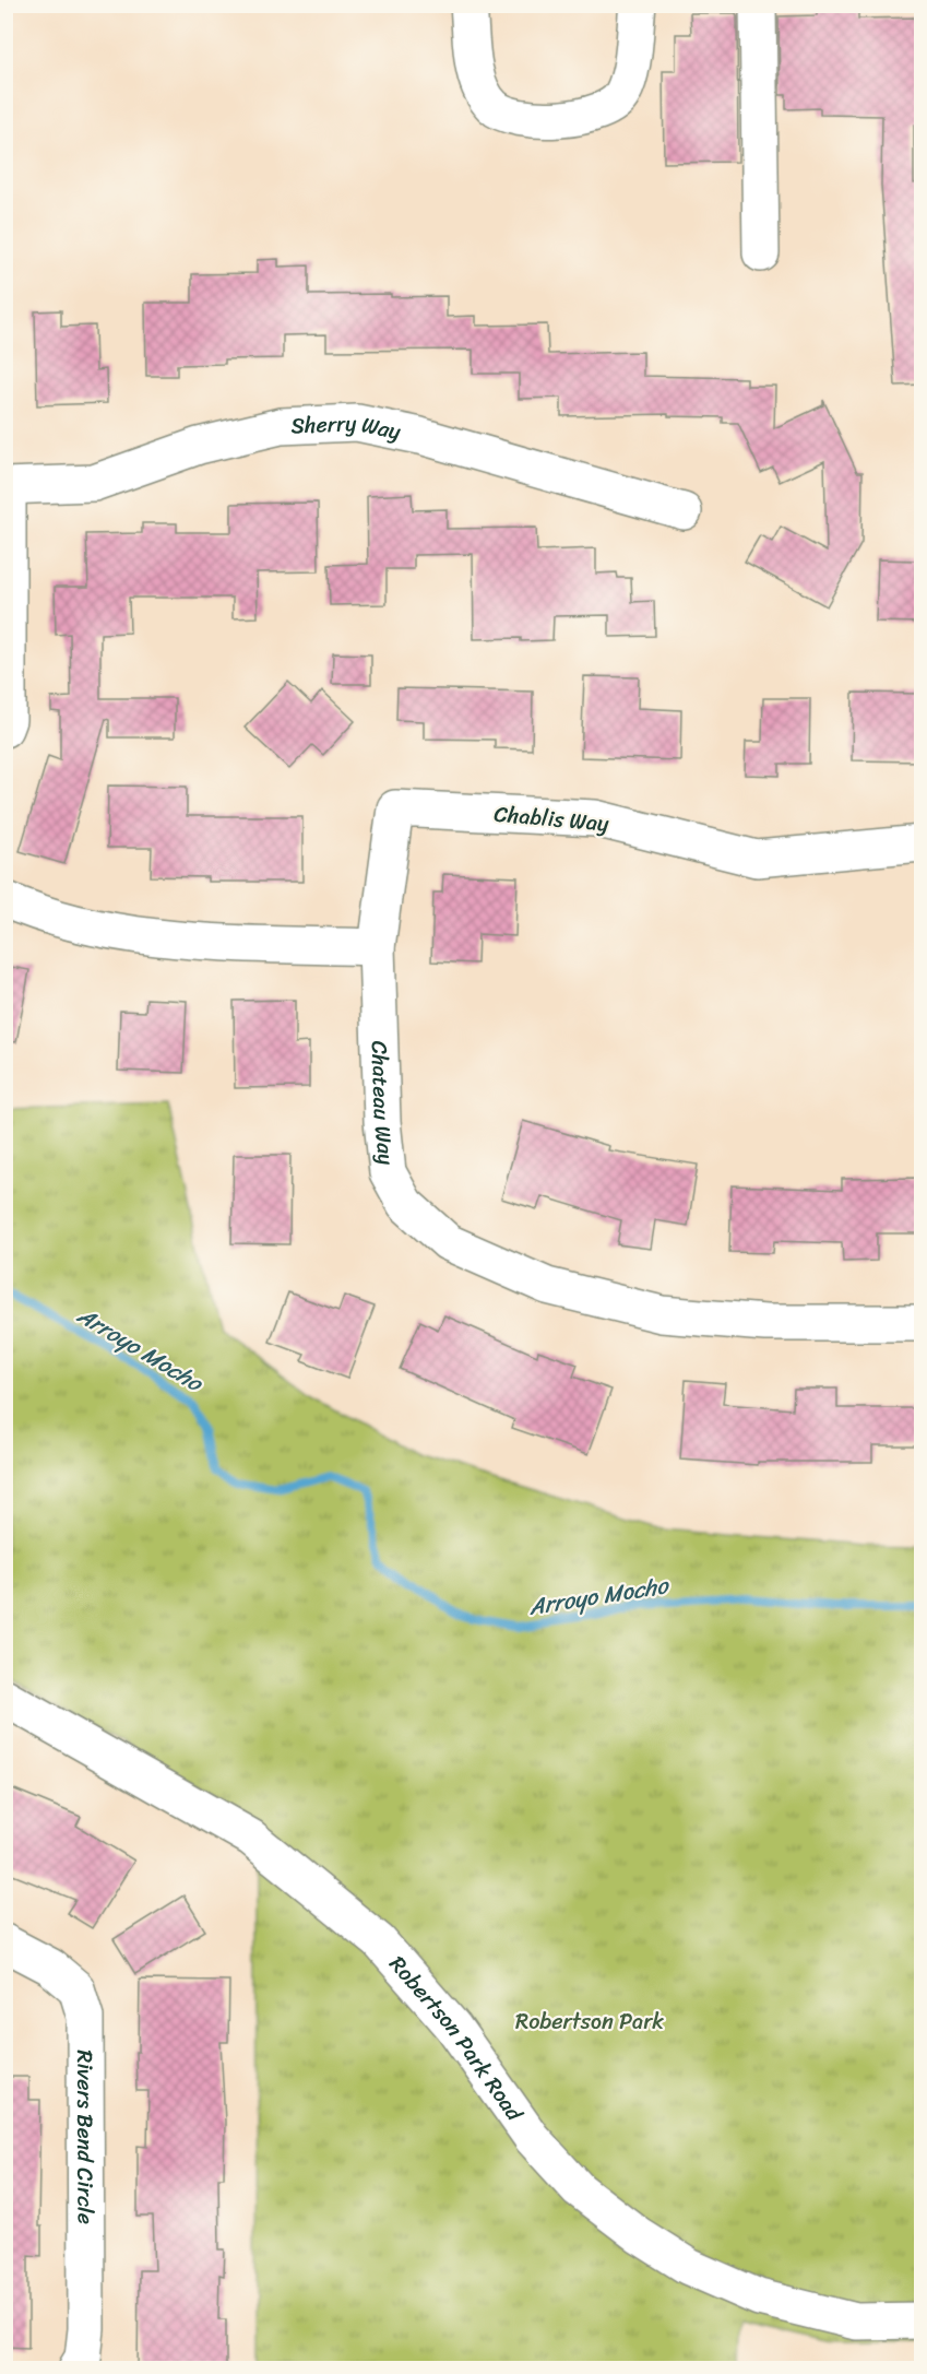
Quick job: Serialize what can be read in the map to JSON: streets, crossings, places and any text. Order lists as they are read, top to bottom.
{
  "streets": {
    "street": [
      "Sherry Way",
      "Chablis Way",
      "Chateau Way",
      "Robertson Park Road",
      "Rivers Bend Circle"
    ]
  },
  "crossings": [
    ["Chablis Way", "Chateau Way"]
  ],
  "water": ["Arroyo Mocho"],
  "parks": ["Robertson Park"]
}
